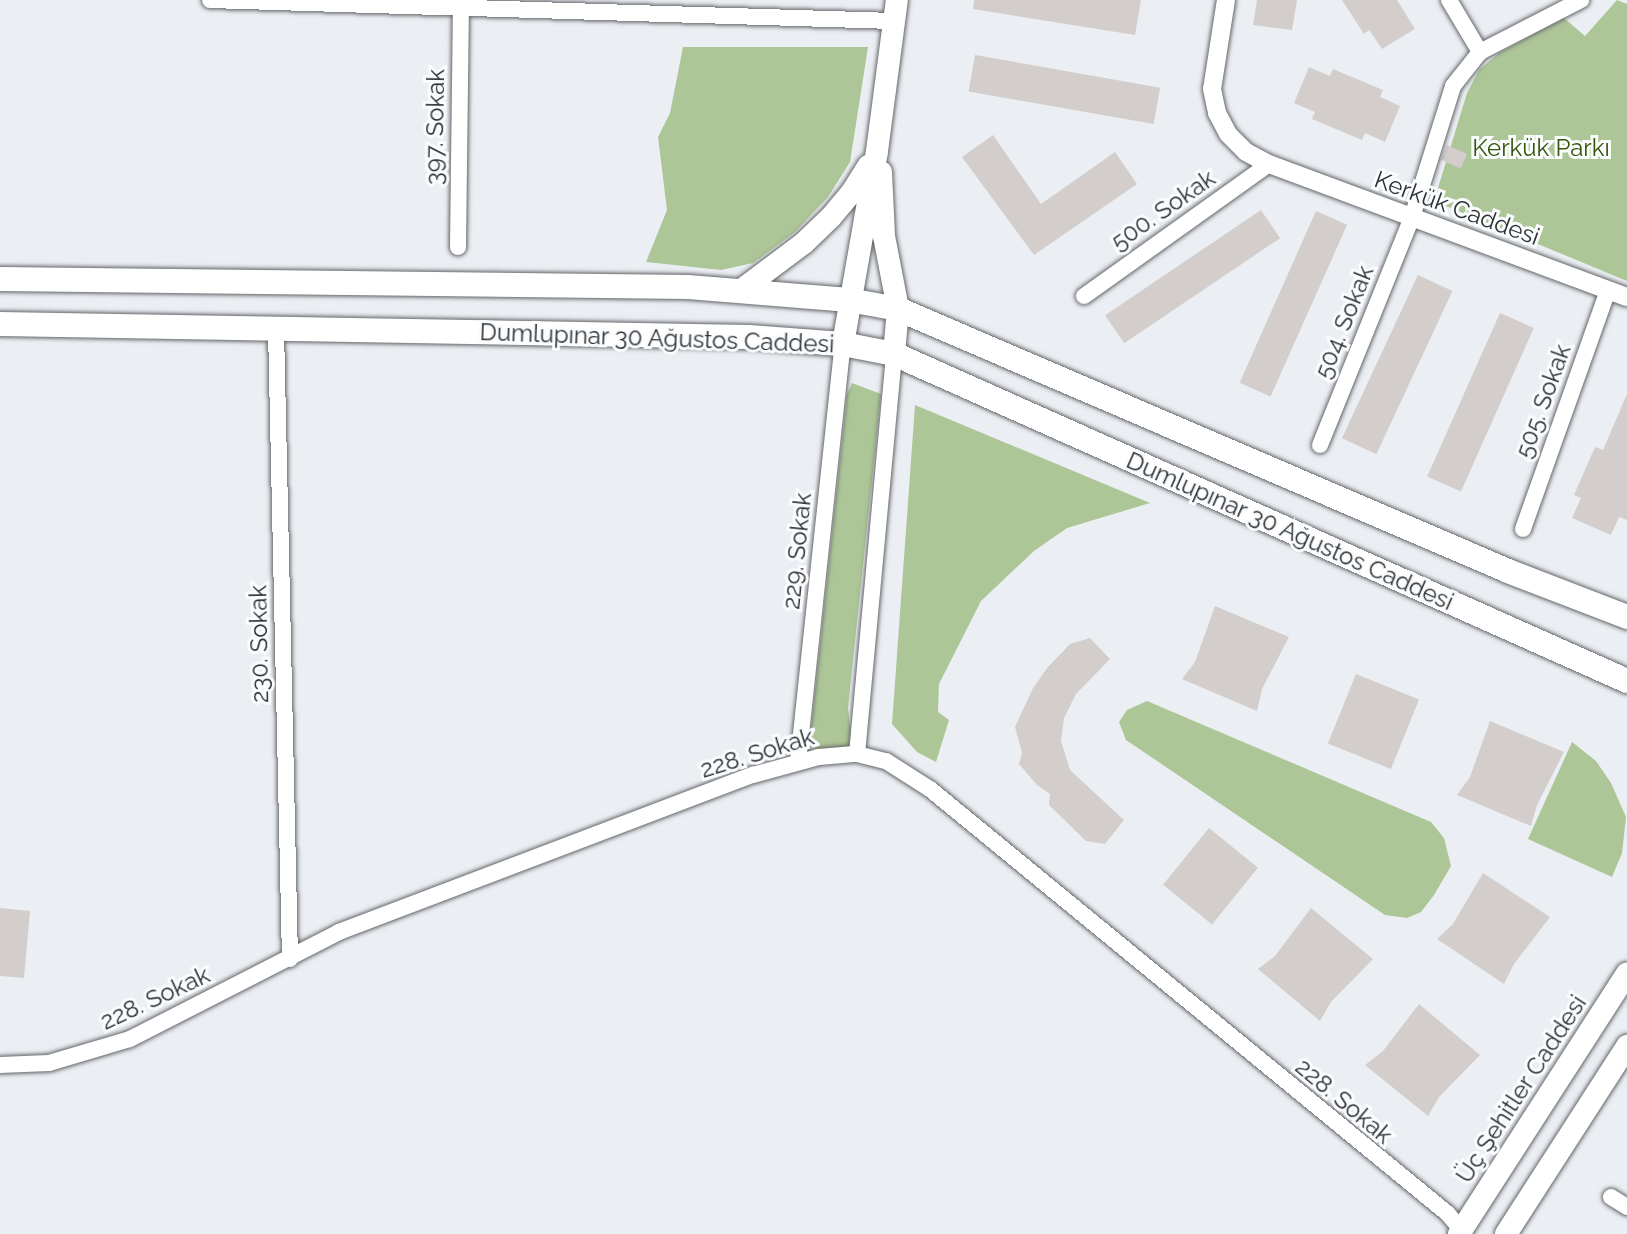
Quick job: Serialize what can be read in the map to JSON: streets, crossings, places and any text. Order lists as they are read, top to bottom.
{
  "streets": {
    "main road": ["Dumlupınar 30 Ağustos Caddesi", "Üç Şehitler Caddesi"],
    "street": [
      "397. Sokak",
      "Kerkük Caddesi",
      "500. Sokak",
      "504. Sokak",
      "505. Sokak",
      "229. Sokak",
      "230. Sokak",
      "228. Sokak"
    ]
  },
  "crossings": [
    ["Kerkük Caddesi", "500. Sokak"],
    ["Kerkük Caddesi", "504. Sokak"],
    ["Kerkük Caddesi", "505. Sokak"],
    ["Dumlupınar 30 Ağustos Caddesi", "229. Sokak"],
    ["Dumlupınar 30 Ağustos Caddesi", "230. Sokak"],
    ["229. Sokak", "228. Sokak"],
    ["230. Sokak", "228. Sokak"],
    ["228. Sokak", "Üç Şehitler Caddesi"]
  ],
  "parks": ["Kerkük Parkı"]
}
